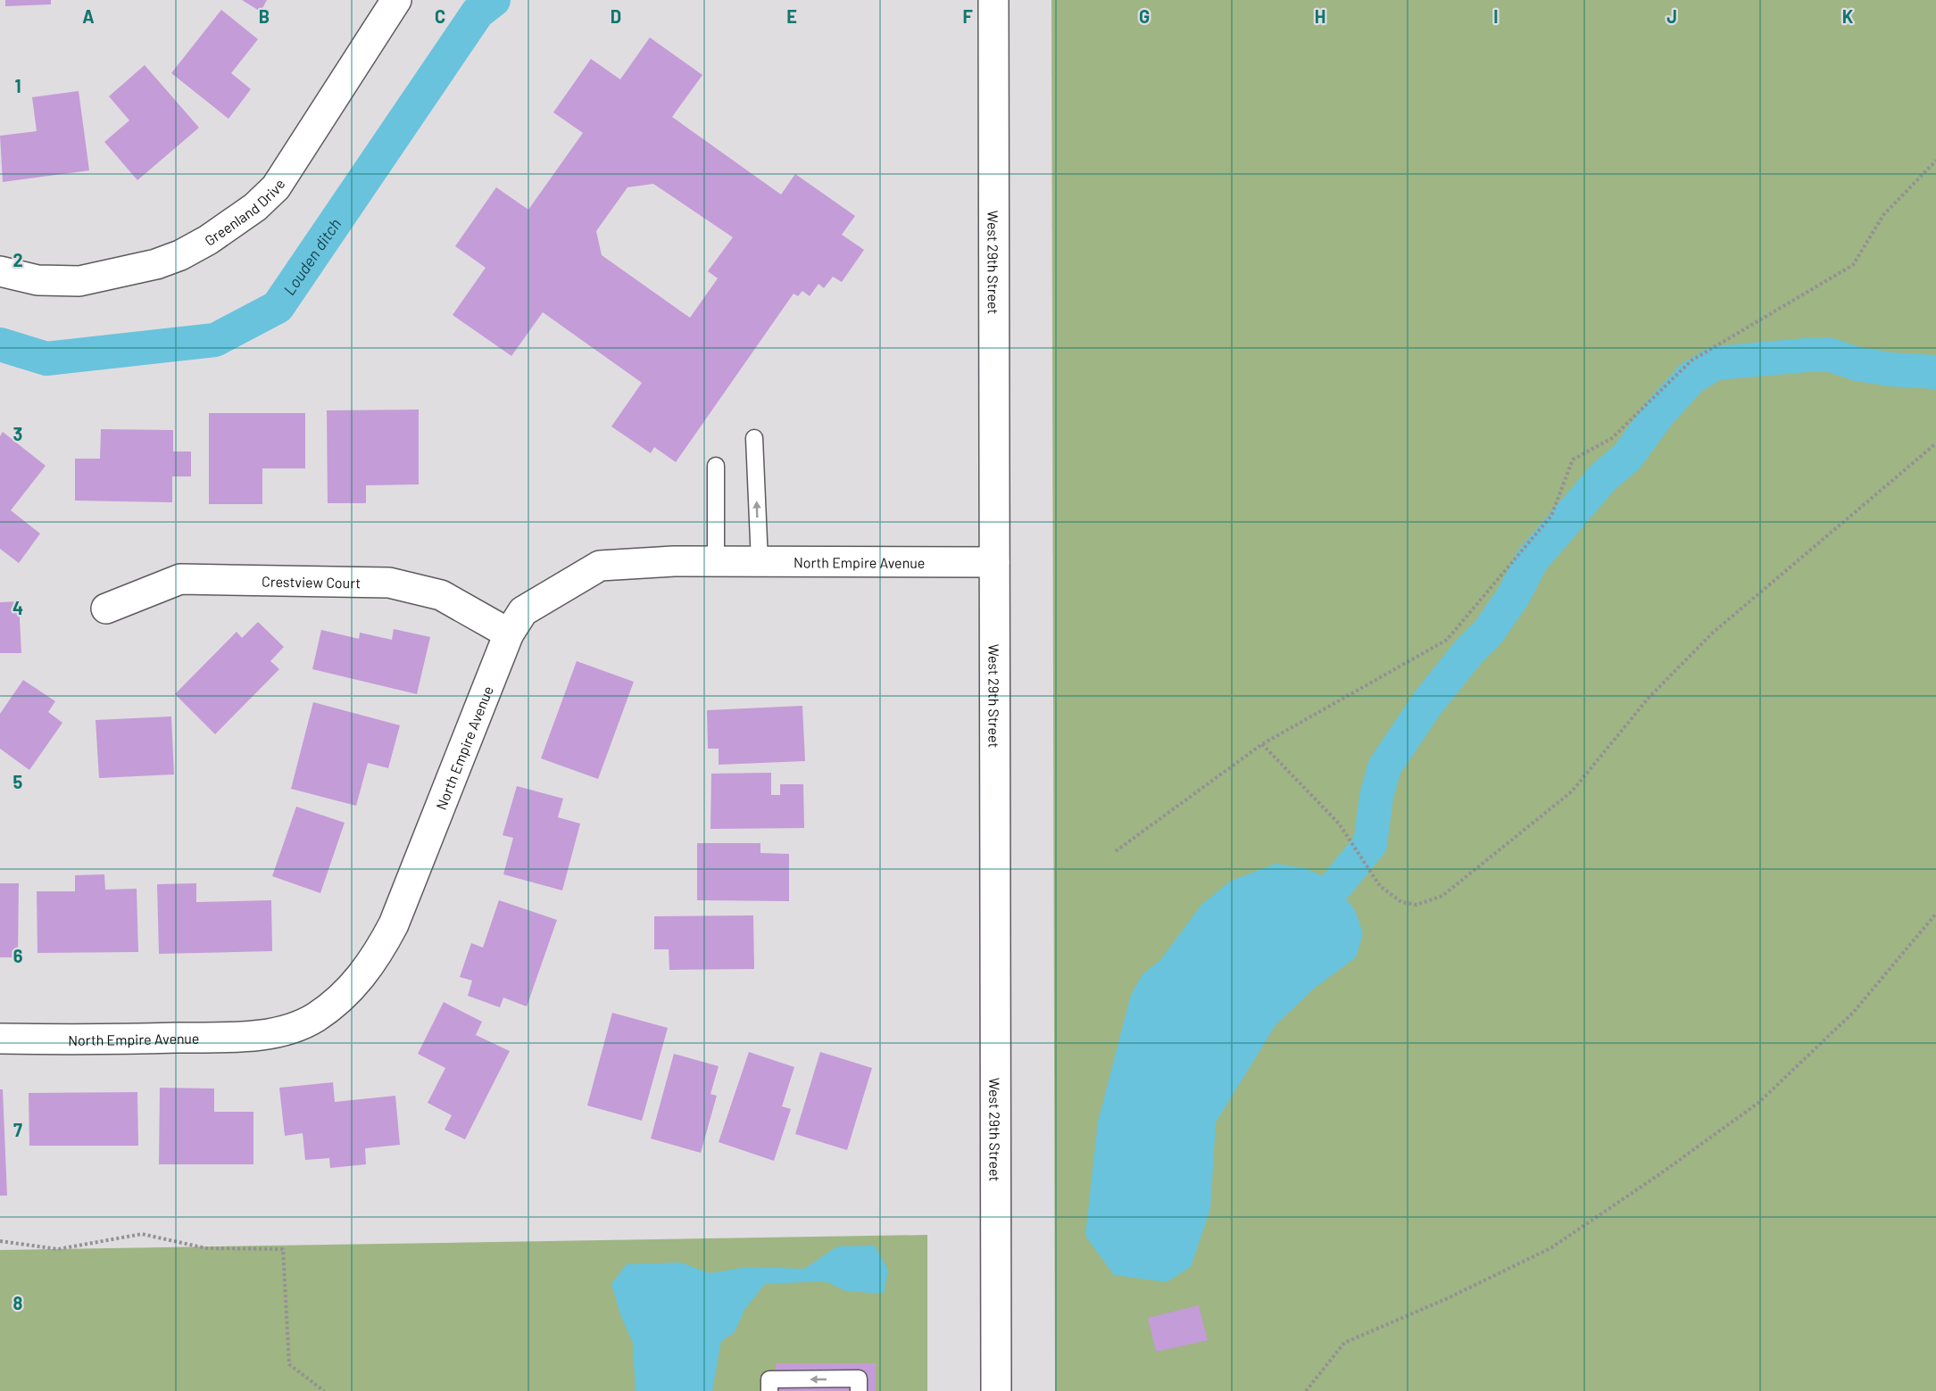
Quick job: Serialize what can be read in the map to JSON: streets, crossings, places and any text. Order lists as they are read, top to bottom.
{
  "streets": {
    "street": [
      "Greenland Drive",
      "West 29th Street",
      "North Empire Avenue",
      "Crestview Court"
    ]
  },
  "crossings": [
    ["West 29th Street", "North Empire Avenue"],
    ["North Empire Avenue", "Crestview Court"]
  ],
  "water": ["Louden ditch"],
  "grid": {
    "columns": [
      "A",
      "B",
      "C",
      "D",
      "E",
      "F",
      "G",
      "H",
      "I",
      "J",
      "K"
    ],
    "rows": [
      "1",
      "2",
      "3",
      "4",
      "5",
      "6",
      "7",
      "8"
    ]
  }
}
